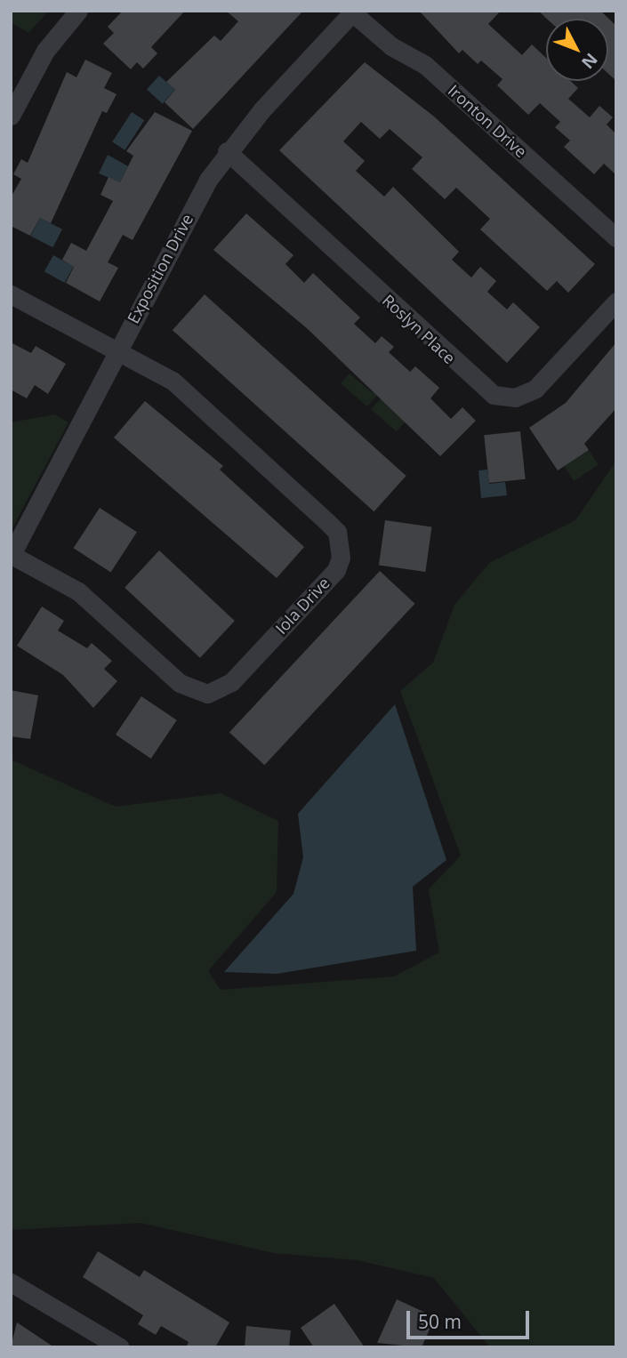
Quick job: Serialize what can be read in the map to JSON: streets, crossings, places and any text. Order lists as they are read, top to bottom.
{
  "streets": {
    "street": [
      "Ironton Drive",
      "Exposition Drive",
      "Roslyn Place",
      "Iola Drive"
    ]
  },
  "crossings": [
    ["Ironton Drive", "Exposition Drive"],
    ["Exposition Drive", "Roslyn Place"],
    ["Exposition Drive", "Iola Drive"]
  ],
  "scale_bar": "50 m",
  "north": "bottom right"
}
